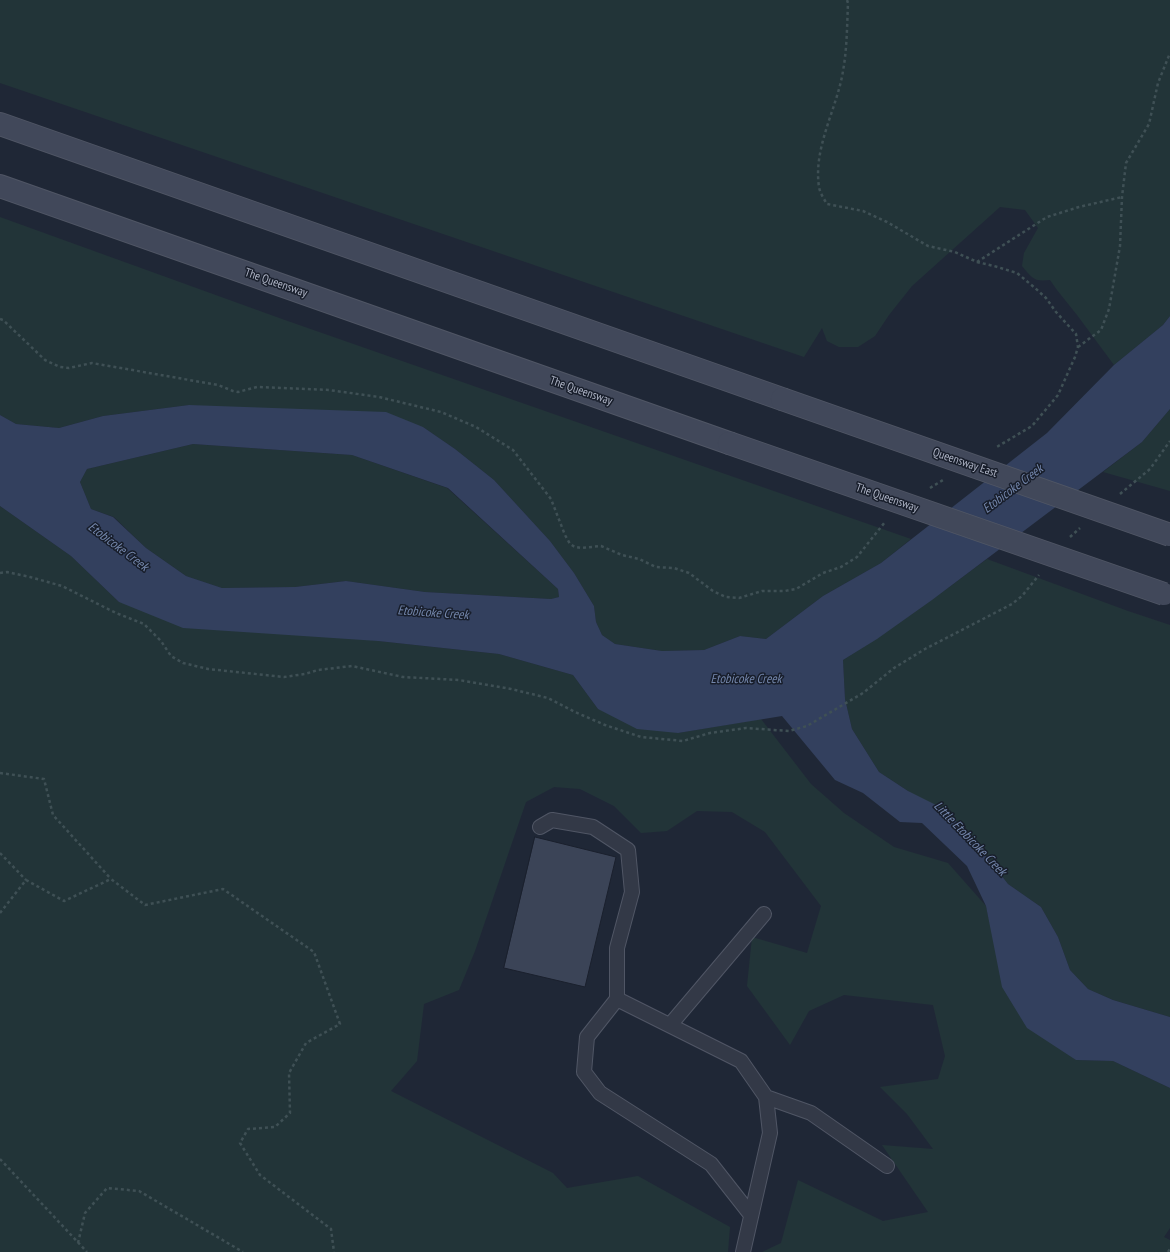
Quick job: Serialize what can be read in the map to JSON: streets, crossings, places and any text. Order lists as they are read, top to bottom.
{
  "streets": {
    "main road": ["The Queensway", "Queensway East"]
  },
  "water": ["Etobicoke Creek", "Little Etobicoke Creek"]
}
